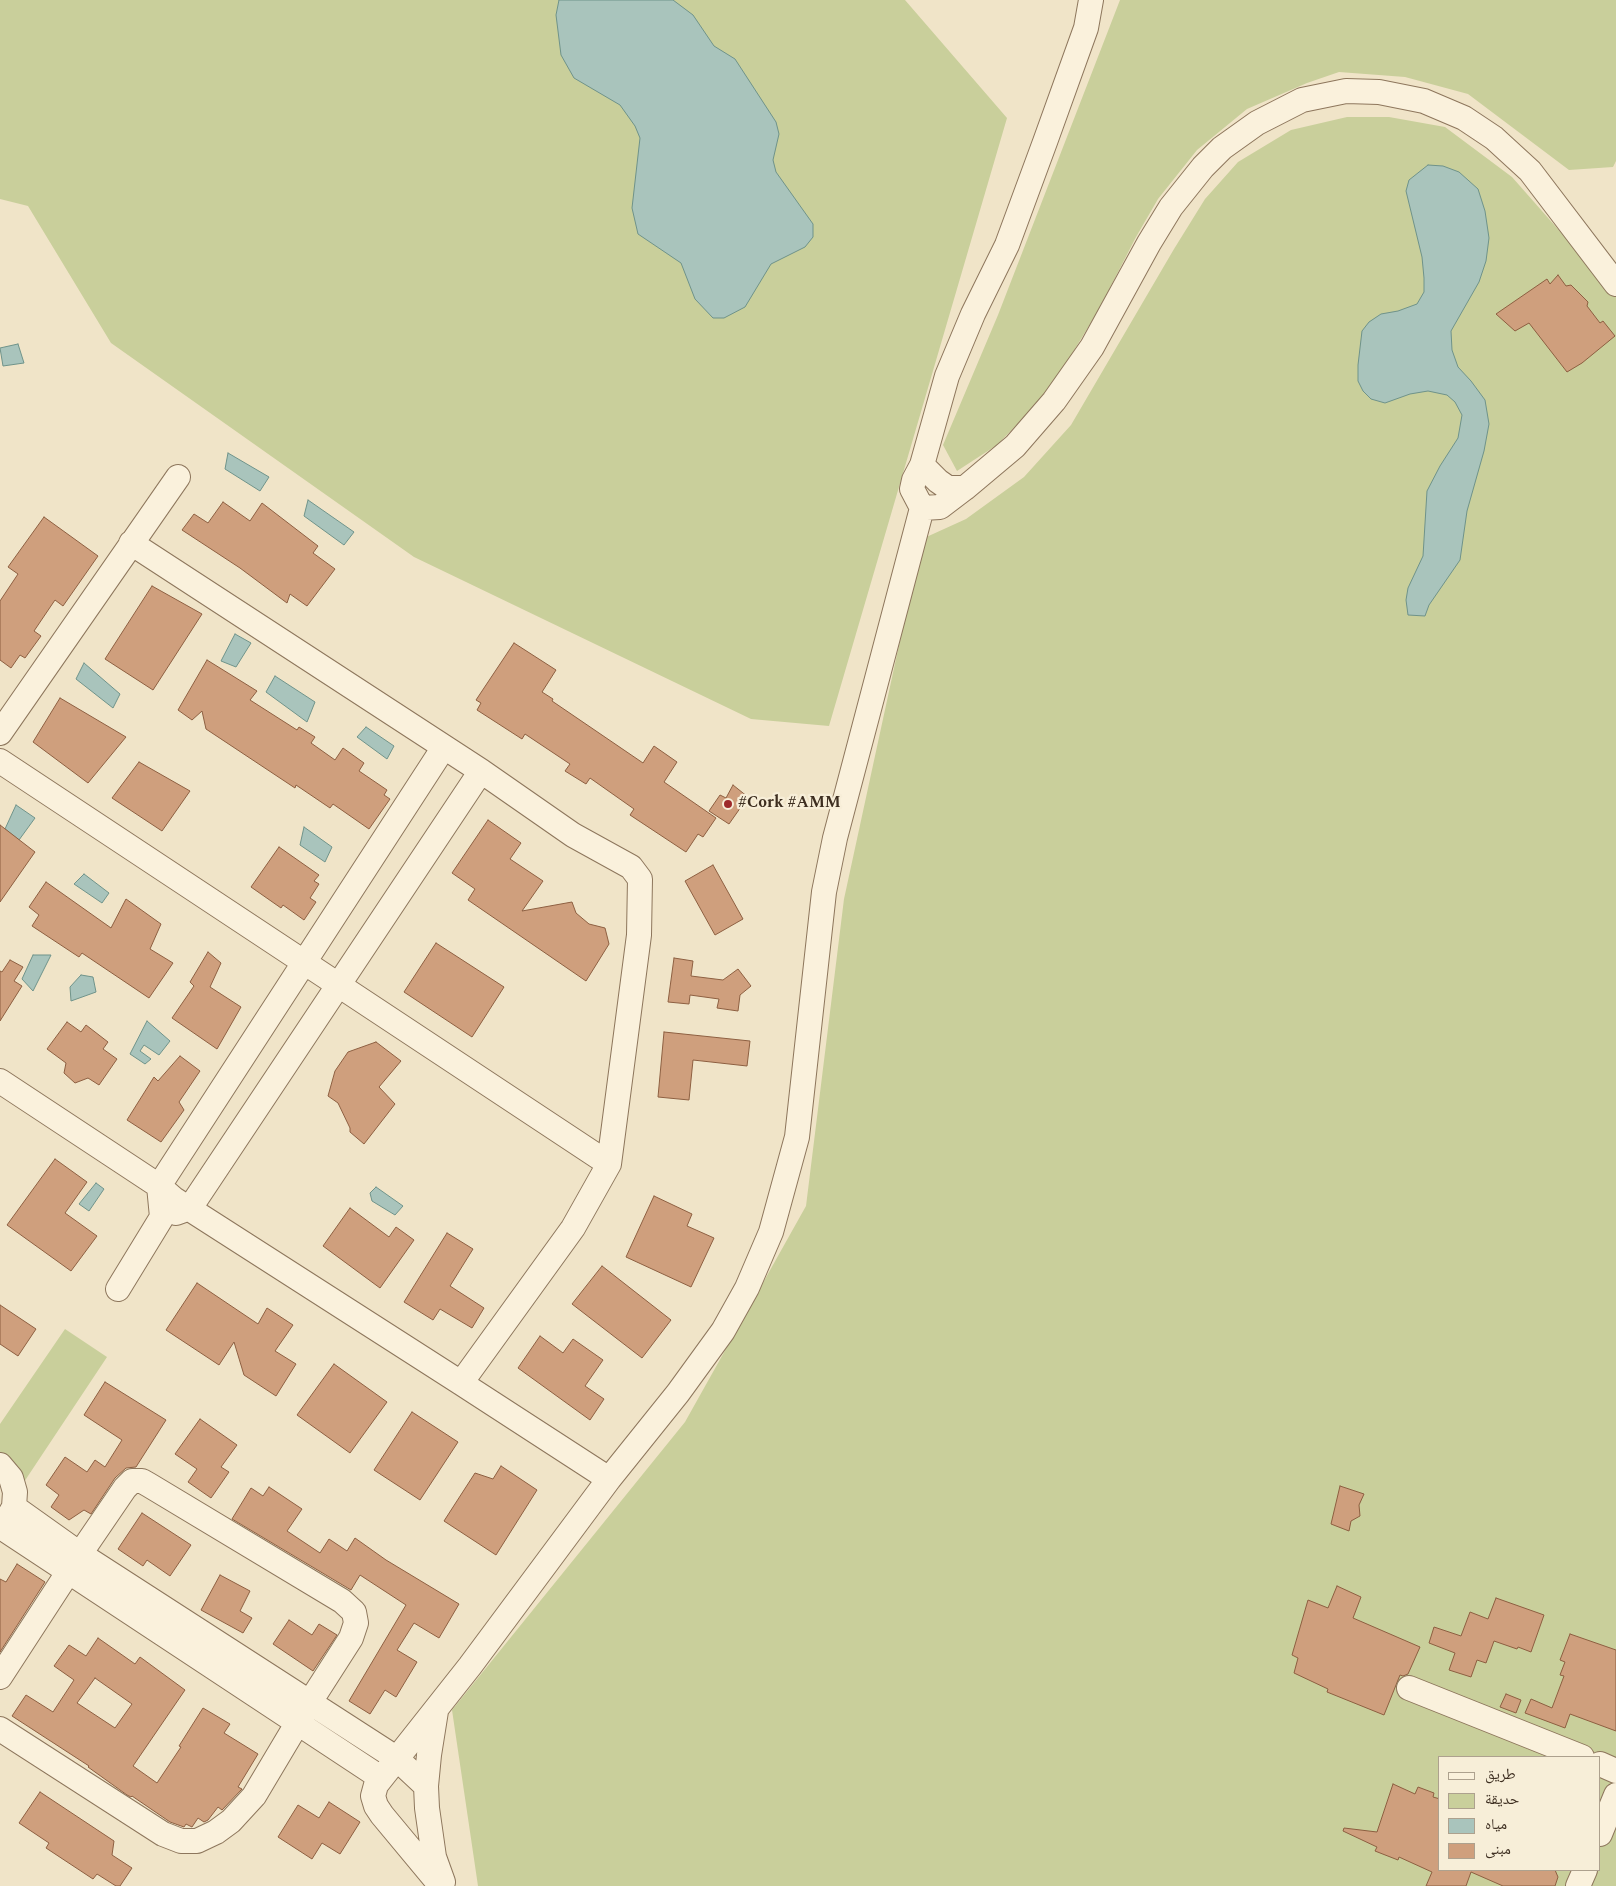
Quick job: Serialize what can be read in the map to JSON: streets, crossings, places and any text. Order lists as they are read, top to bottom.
{
  "places": ["#Cork #AMM"],
  "legend": [
    "طريق",
    "حديقة",
    "مياه",
    "مبنى"
  ]
}
